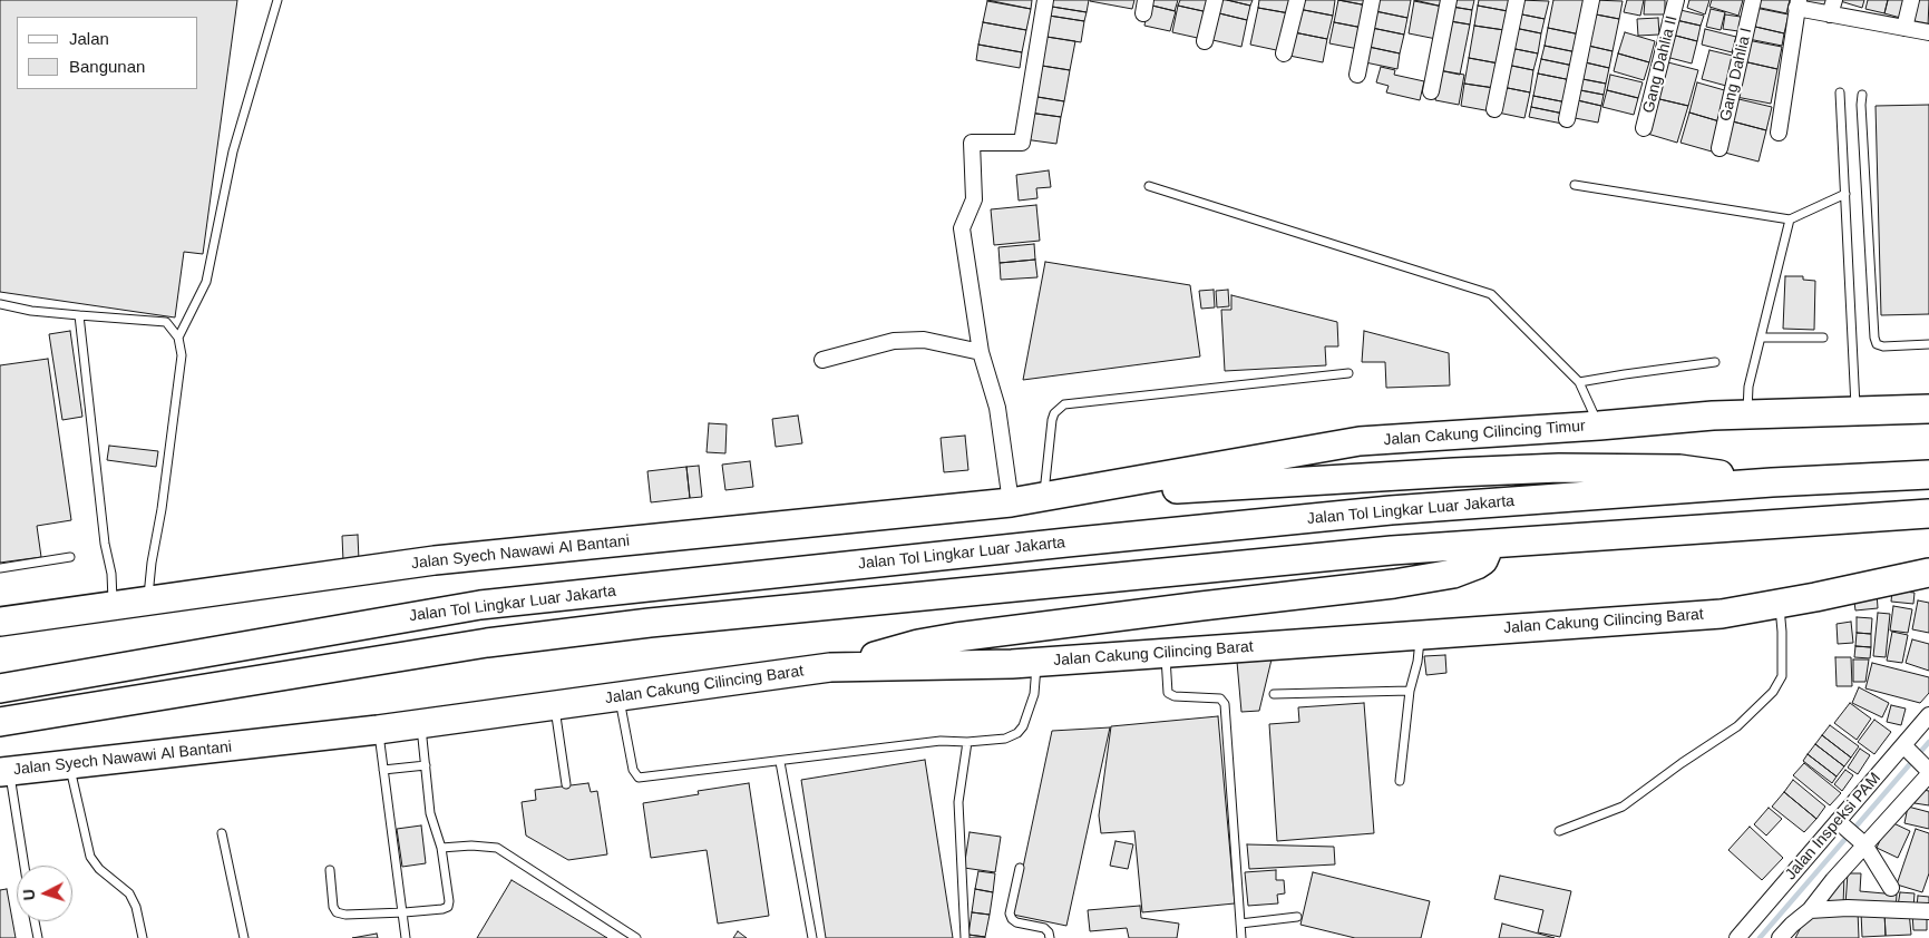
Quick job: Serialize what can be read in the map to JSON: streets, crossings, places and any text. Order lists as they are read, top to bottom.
{
  "streets": {
    "highway": [
      "Jalan Cakung Cilincing Timur",
      "Jalan Tol Lingkar Luar Jakarta",
      "Jalan Syech Nawawi Al Bantani",
      "Jalan Cakung Cilincing Barat"
    ],
    "street": ["Gang Dahlia II", "Gang Dahlia I", "Jalan Inspeksi PAM"]
  },
  "crossings": [
    ["Jalan Cakung Cilincing Timur", "Jalan Syech Nawawi Al Bantani"],
    ["Jalan Syech Nawawi Al Bantani", "Jalan Cakung Cilincing Barat"]
  ],
  "legend": ["Jalan", "Bangunan"],
  "north": "left"
}
